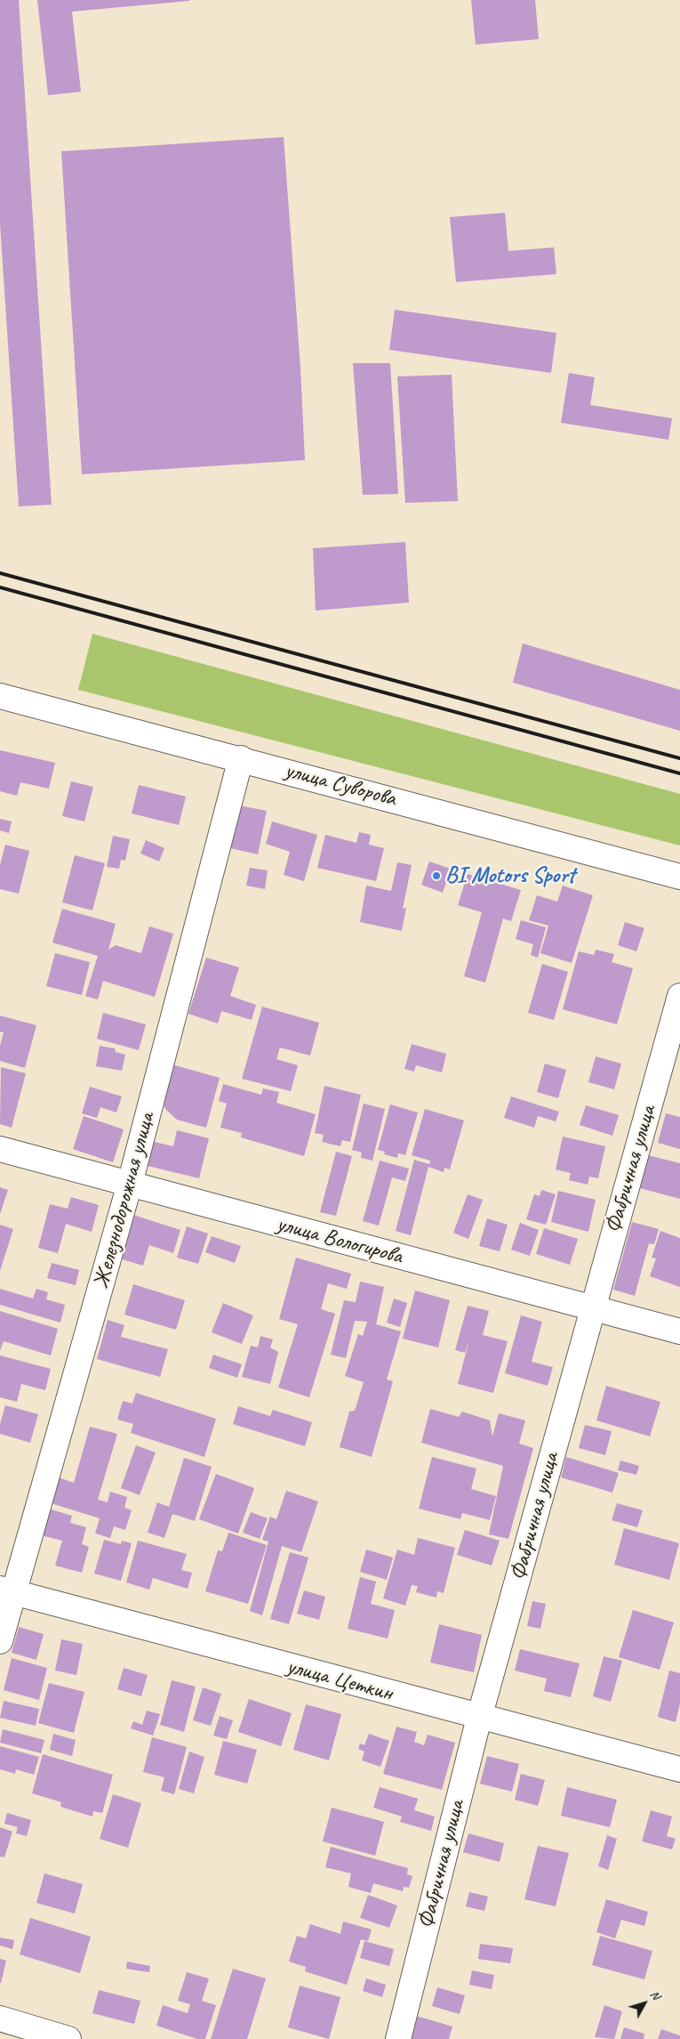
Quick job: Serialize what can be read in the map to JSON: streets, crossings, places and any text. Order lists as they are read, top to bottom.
{
  "streets": {
    "street": [
      "улица Суворова",
      "Фабричная улица",
      "Железнодорожная улица",
      "улица Вологирова",
      "улица Цеткин"
    ]
  },
  "crossings": [
    ["улица Суворова", "Железнодорожная улица"],
    ["Фабричная улица", "улица Вологирова"],
    ["Фабричная улица", "улица Цеткин"],
    ["Железнодорожная улица", "улица Вологирова"],
    ["Железнодорожная улица", "улица Цеткин"]
  ],
  "places": ["BI Motors Sport"],
  "north": "top right"
}
